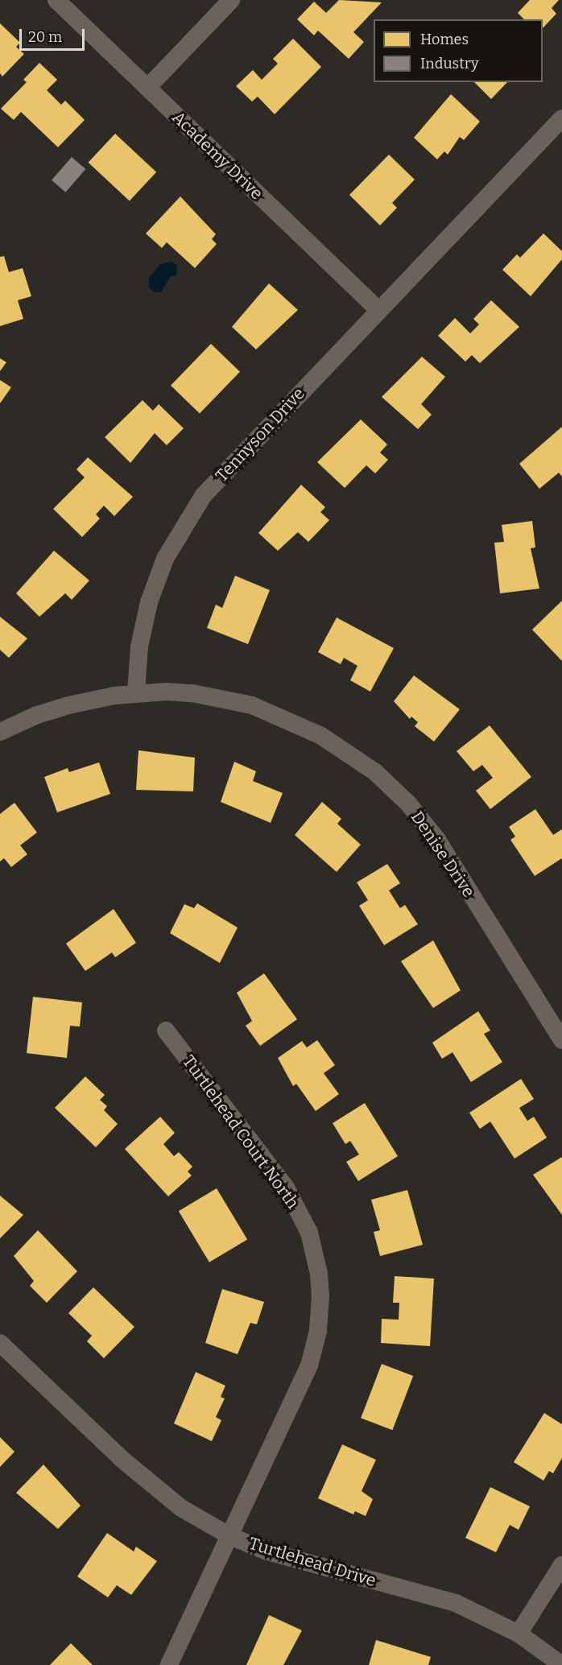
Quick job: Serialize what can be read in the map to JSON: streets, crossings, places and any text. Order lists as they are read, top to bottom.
{
  "streets": {
    "street": [
      "Academy Drive",
      "Tennyson Drive",
      "Denise Drive",
      "Turtlehead Court North",
      "Turtlehead Drive"
    ]
  },
  "crossings": [
    ["Academy Drive", "Tennyson Drive"],
    ["Tennyson Drive", "Denise Drive"],
    ["Turtlehead Court North", "Turtlehead Drive"]
  ],
  "legend": ["Homes", "Industry"],
  "scale_bar": "20 m"
}
